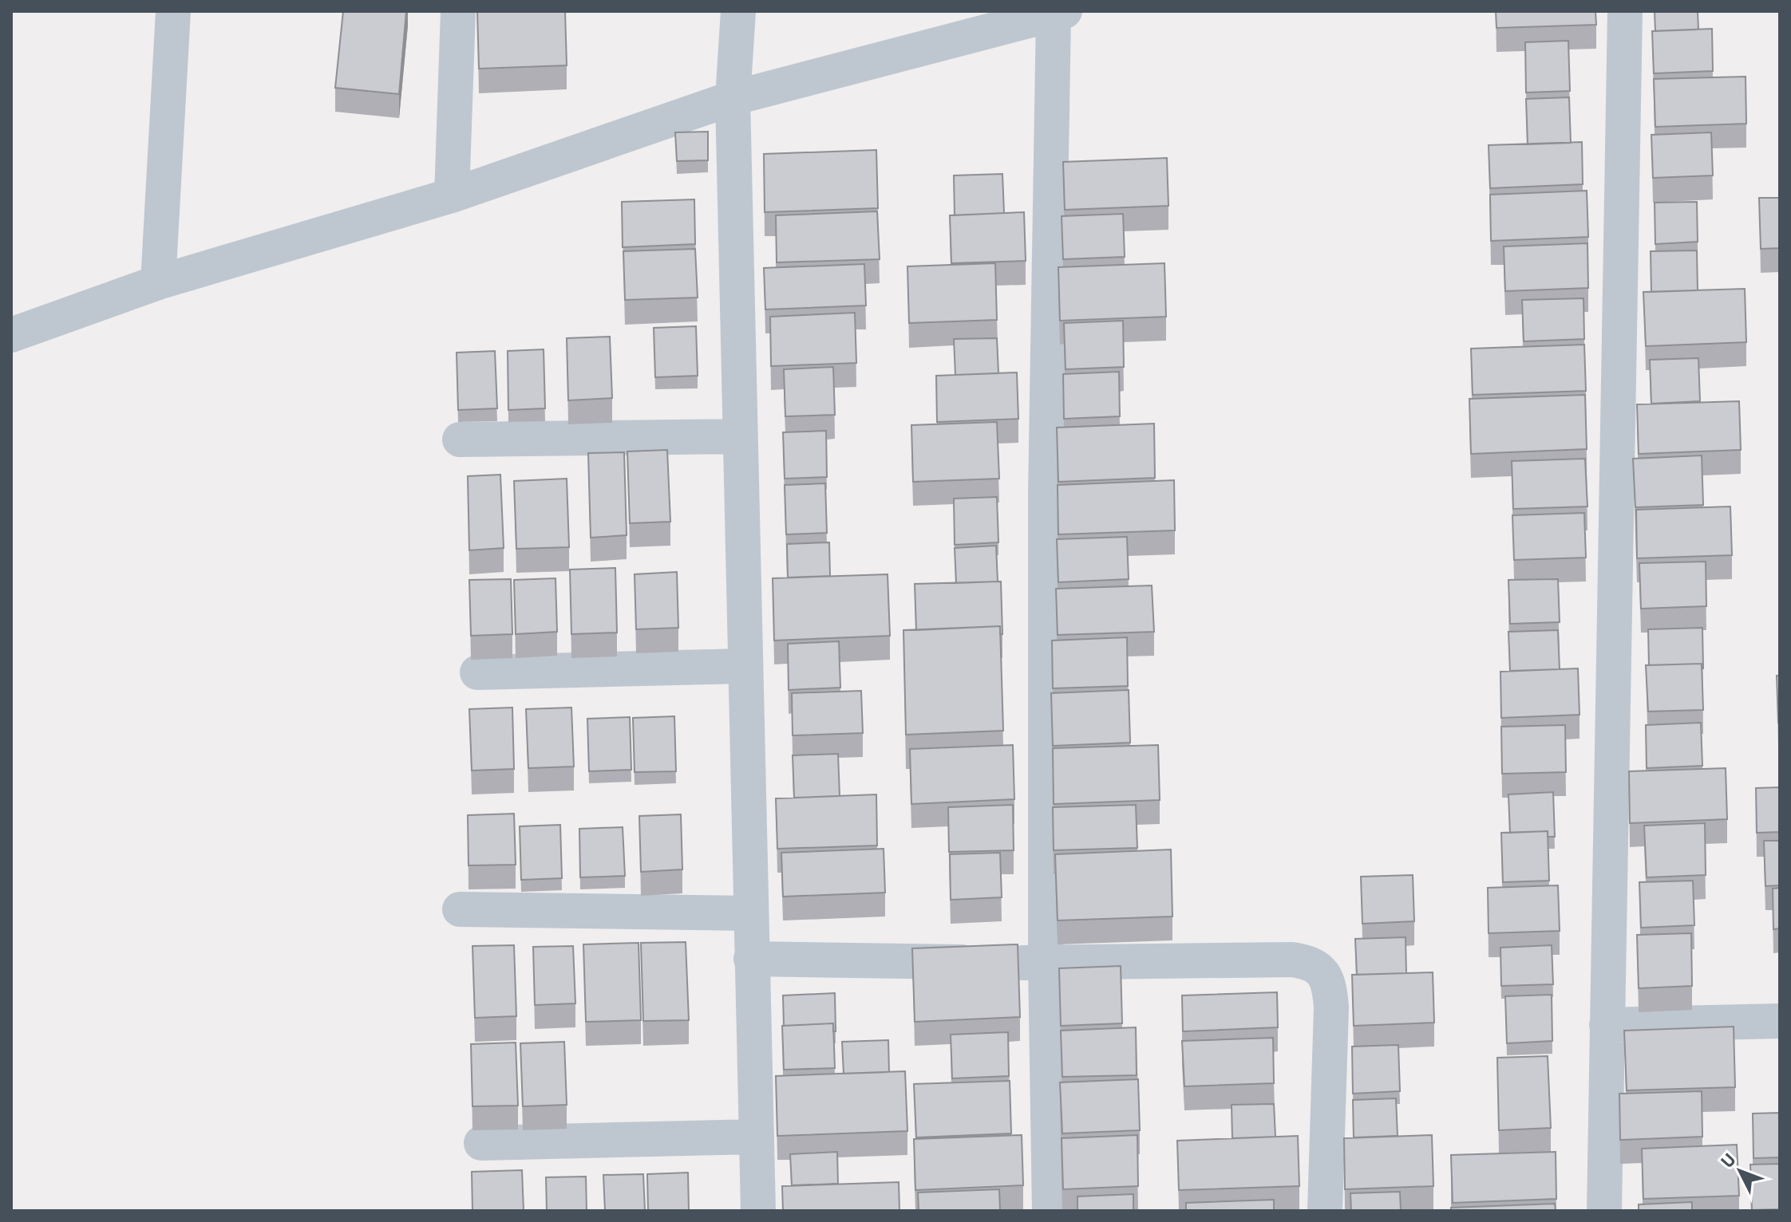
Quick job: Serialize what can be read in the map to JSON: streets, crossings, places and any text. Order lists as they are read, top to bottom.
{
  "north": "top left"
}
